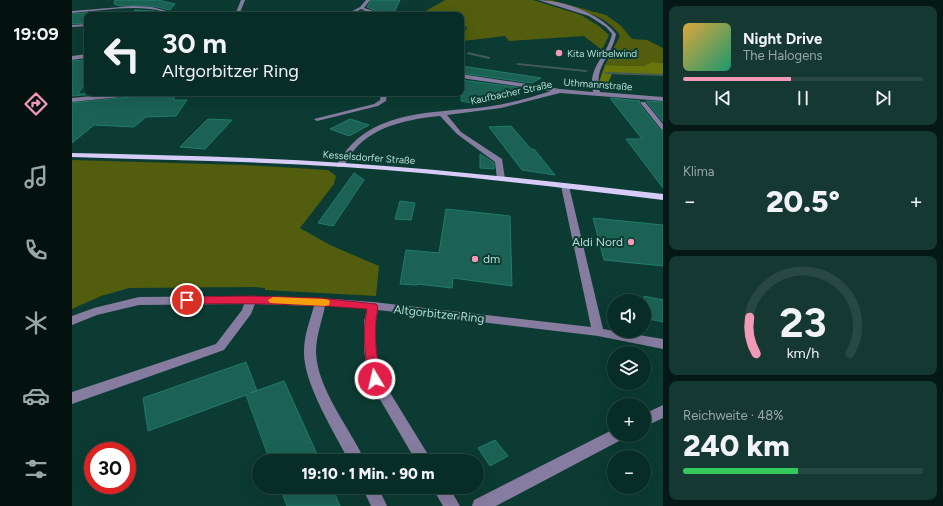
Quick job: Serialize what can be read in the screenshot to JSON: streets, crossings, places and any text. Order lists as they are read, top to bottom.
{
  "streets": {
    "main road": ["Kesselsdorfer Straße"],
    "street": ["Uthmannstraße", "Kaufbacher Straße", "Altgorbitzer Ring"]
  },
  "crossings": [
    ["Uthmannstraße", "Kaufbacher Straße"],
    ["Kaufbacher Straße", "Kesselsdorfer Straße"]
  ],
  "places": ["Kita Wirbelwind", "Aldi Nord", "dm"],
  "page": {
    "tabs": "19:09",
    "turn": ["30 m", "Altgorbitzer Ring"],
    "song": ["Night Drive", "The Halogens"],
    "tile": [
      "Klima",
      ["Reichweite · 48%", "240 km"]
    ],
    "heat": ["−", "20.5°", "+"],
    "map_buttons": ["+", "−"],
    "limit": "30",
    "trip": "19:10 · 1 Min. · 90 m",
    "gauge": ["23", "km/h"]
  }
}
